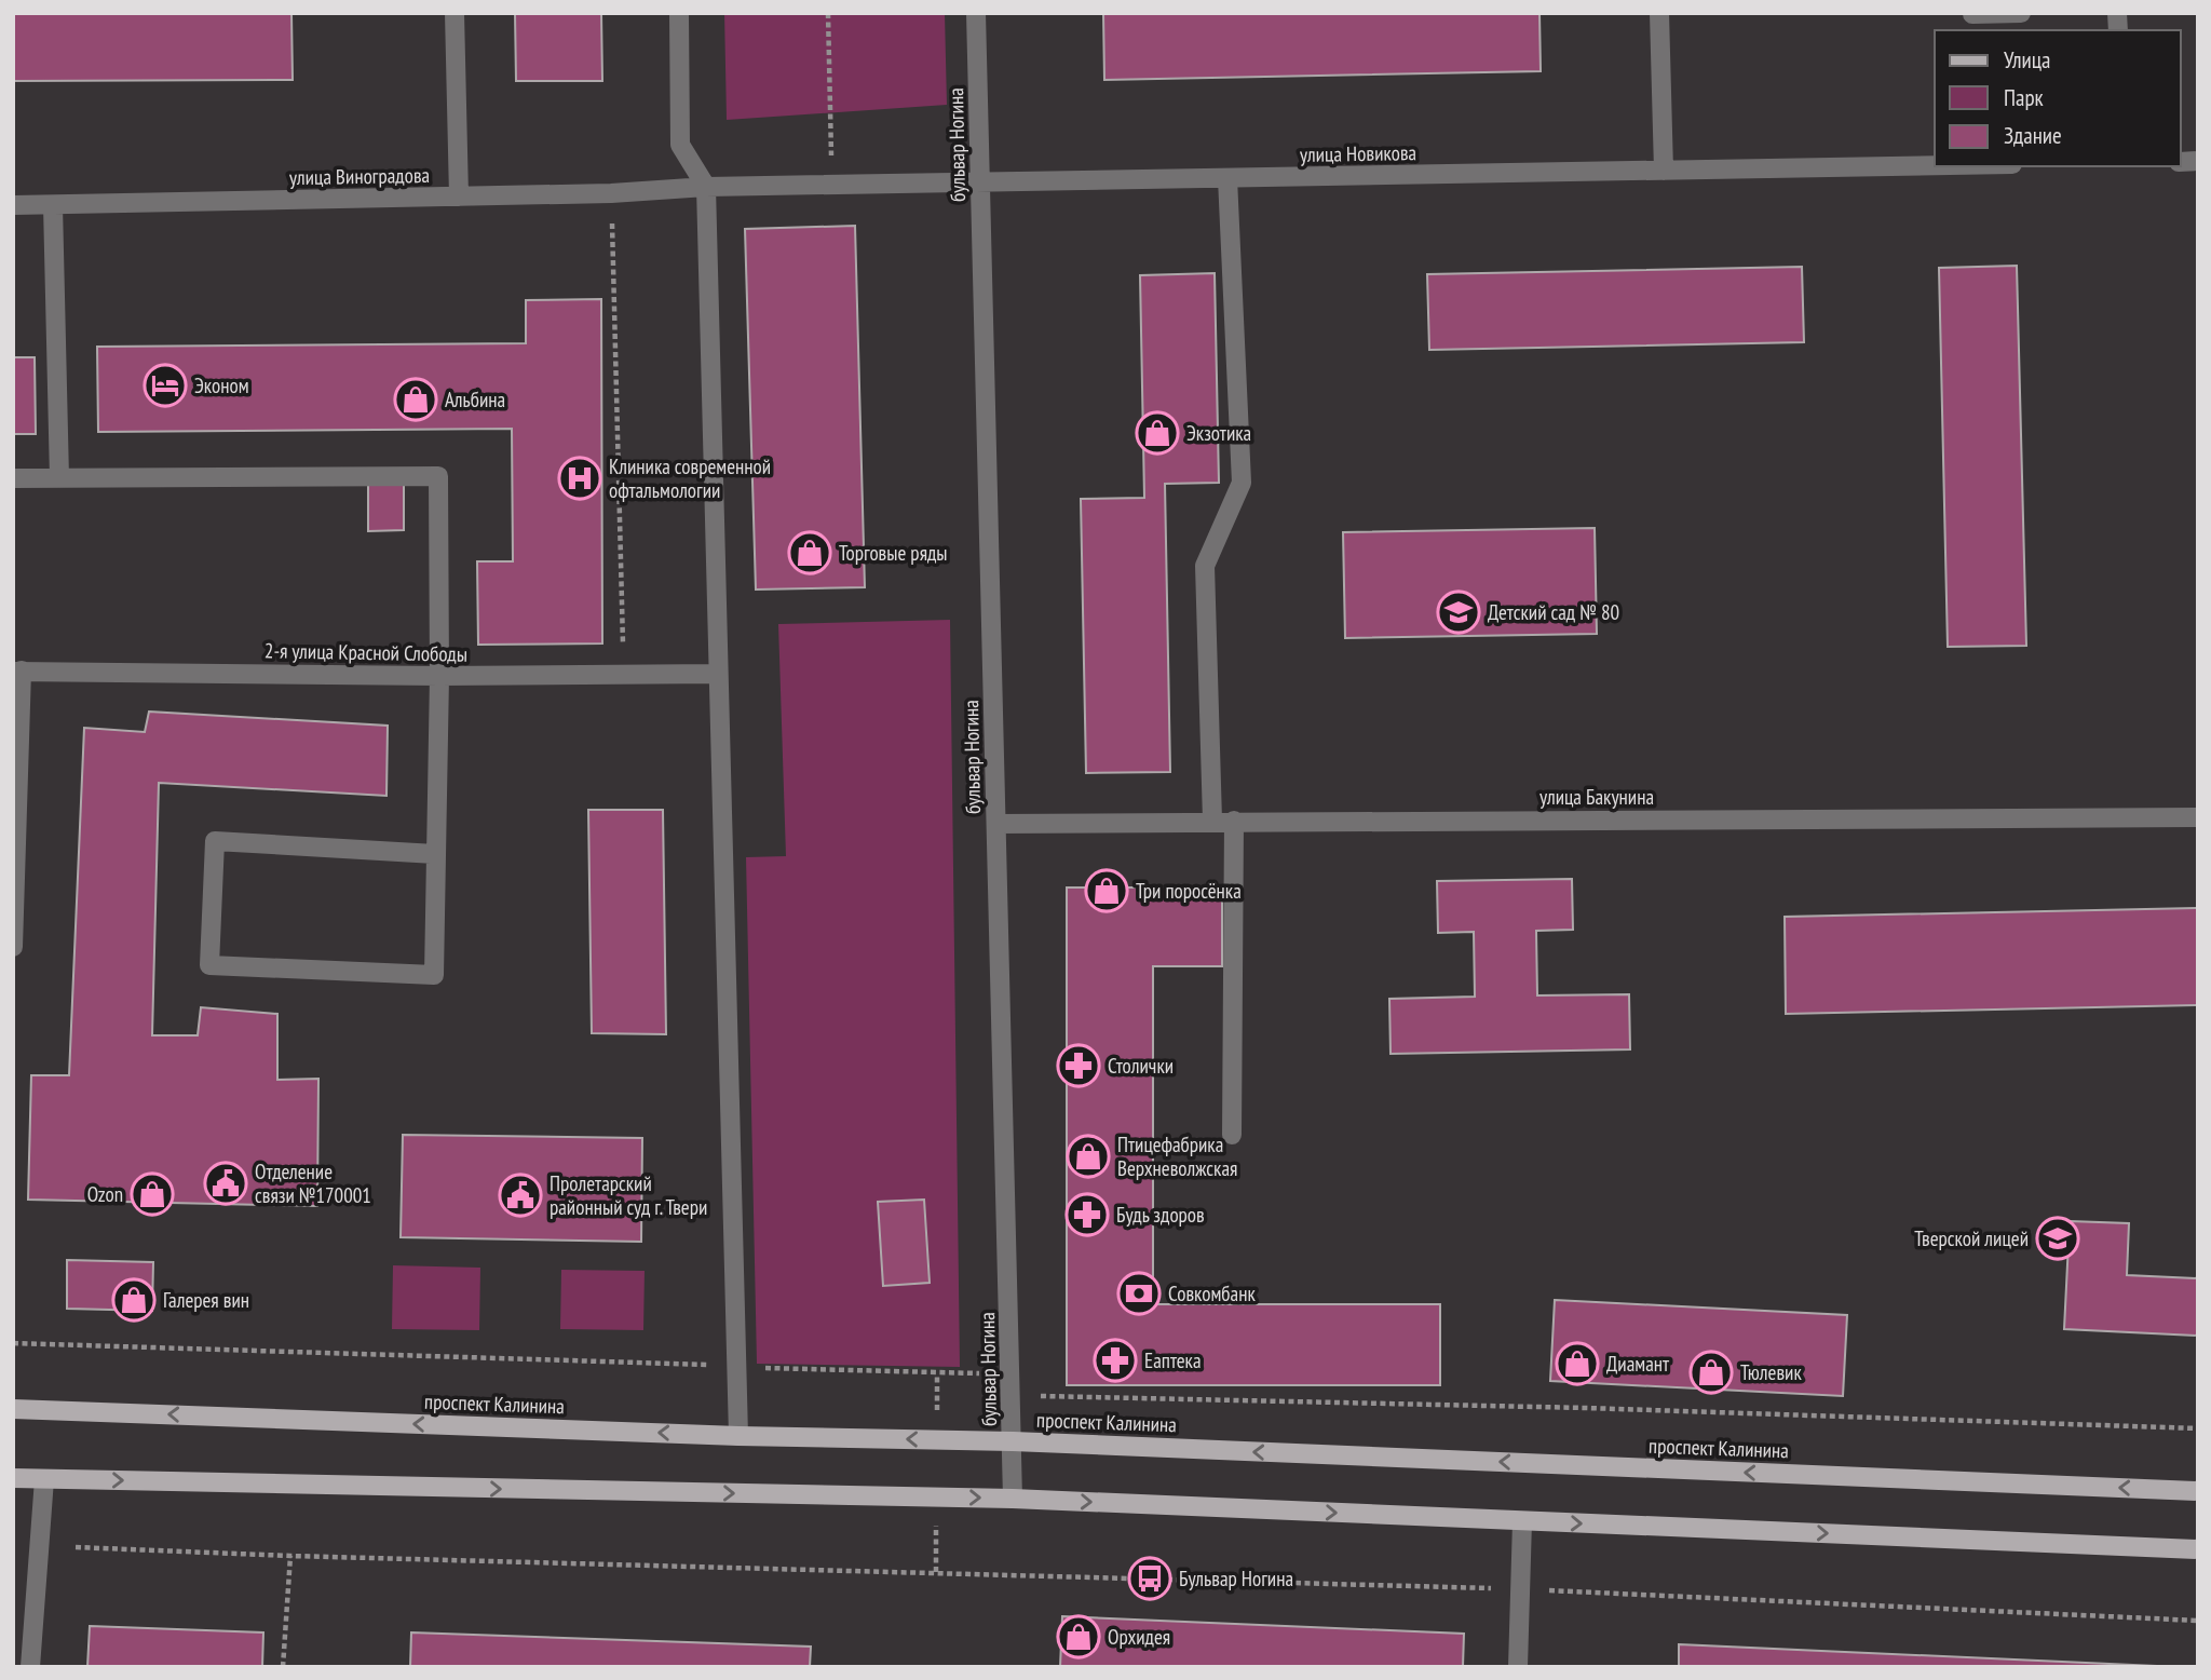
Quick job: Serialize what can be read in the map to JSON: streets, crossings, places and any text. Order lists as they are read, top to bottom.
{
  "streets": {
    "main road": ["проспект Калинина"],
    "street": [
      "бульвар Ногина",
      "улица Новикова",
      "улица Виноградова",
      "2-я улица Красной Слободы",
      "улица Бакунина"
    ]
  },
  "crossings": [
    ["бульвар Ногина", "улица Новикова"],
    ["бульвар Ногина", "улица Бакунина"],
    ["бульвар Ногина", "проспект Калинина"],
    ["улица Новикова", "улица Виноградова"]
  ],
  "places": {
    "hotel": ["Эконом"],
    "shop": [
      "Альбина",
      "Экзотика",
      "Торговые ряды",
      "Три поросёнка",
      "Птицефабрика Верхневолжская",
      "Ozon",
      "Галерея вин",
      "Диамант",
      "Тюлевик",
      "Орхидея"
    ],
    "hospital": ["Клиника современной офтальмологии"],
    "school or university": ["Детский сад № 80", "Тверской лицей"],
    "pharmacy": ["Столички", "Будь здоров", "Еаптека"],
    "public building": ["Отделение связи №170001", "Пролетарский районный суд г. Твери"],
    "bank": ["Совкомбанк"],
    "bus stop": ["Бульвар Ногина"]
  },
  "legend": ["Улица", "Парк", "Здание"]
}
